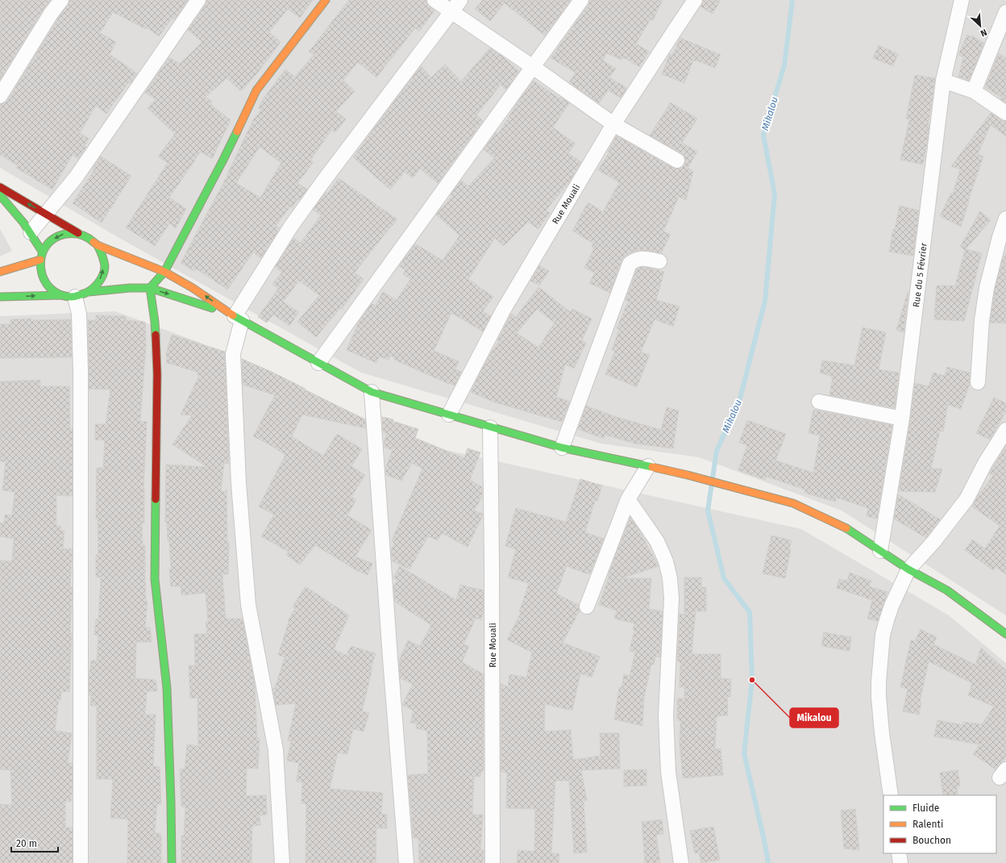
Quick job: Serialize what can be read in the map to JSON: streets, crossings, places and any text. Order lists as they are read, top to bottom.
{
  "streets": {
    "street": ["Rue Mouali", "Rue du 5 Février"]
  },
  "water": ["Mikalou"],
  "places": ["Mikalou"],
  "legend": ["Fluide", "Ralenti", "Bouchon"],
  "scale_bar": "20 m",
  "north": "bottom right"
}
